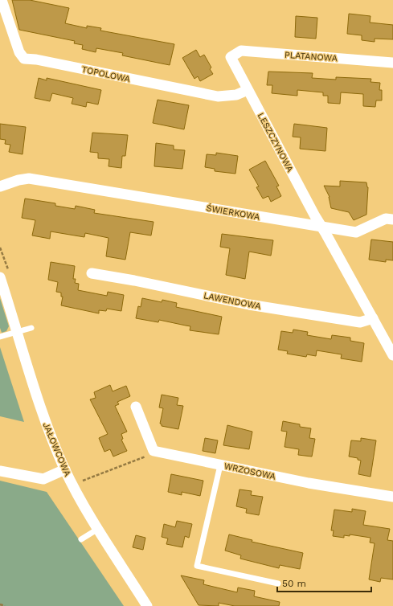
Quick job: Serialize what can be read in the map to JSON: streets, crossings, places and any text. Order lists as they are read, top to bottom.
{
  "streets": {
    "street": [
      "PLATANOWA",
      "TOPOLOWA",
      "LESZCZYNOWA",
      "ŚWIERKOWA",
      "LAWENDOWA",
      "JAŁOWCOWA",
      "WRZOSOWA"
    ]
  },
  "crossings": [
    ["PLATANOWA", "LESZCZYNOWA"],
    ["TOPOLOWA", "LESZCZYNOWA"],
    ["LESZCZYNOWA", "ŚWIERKOWA"]
  ],
  "scale_bar": "50 m"
}
